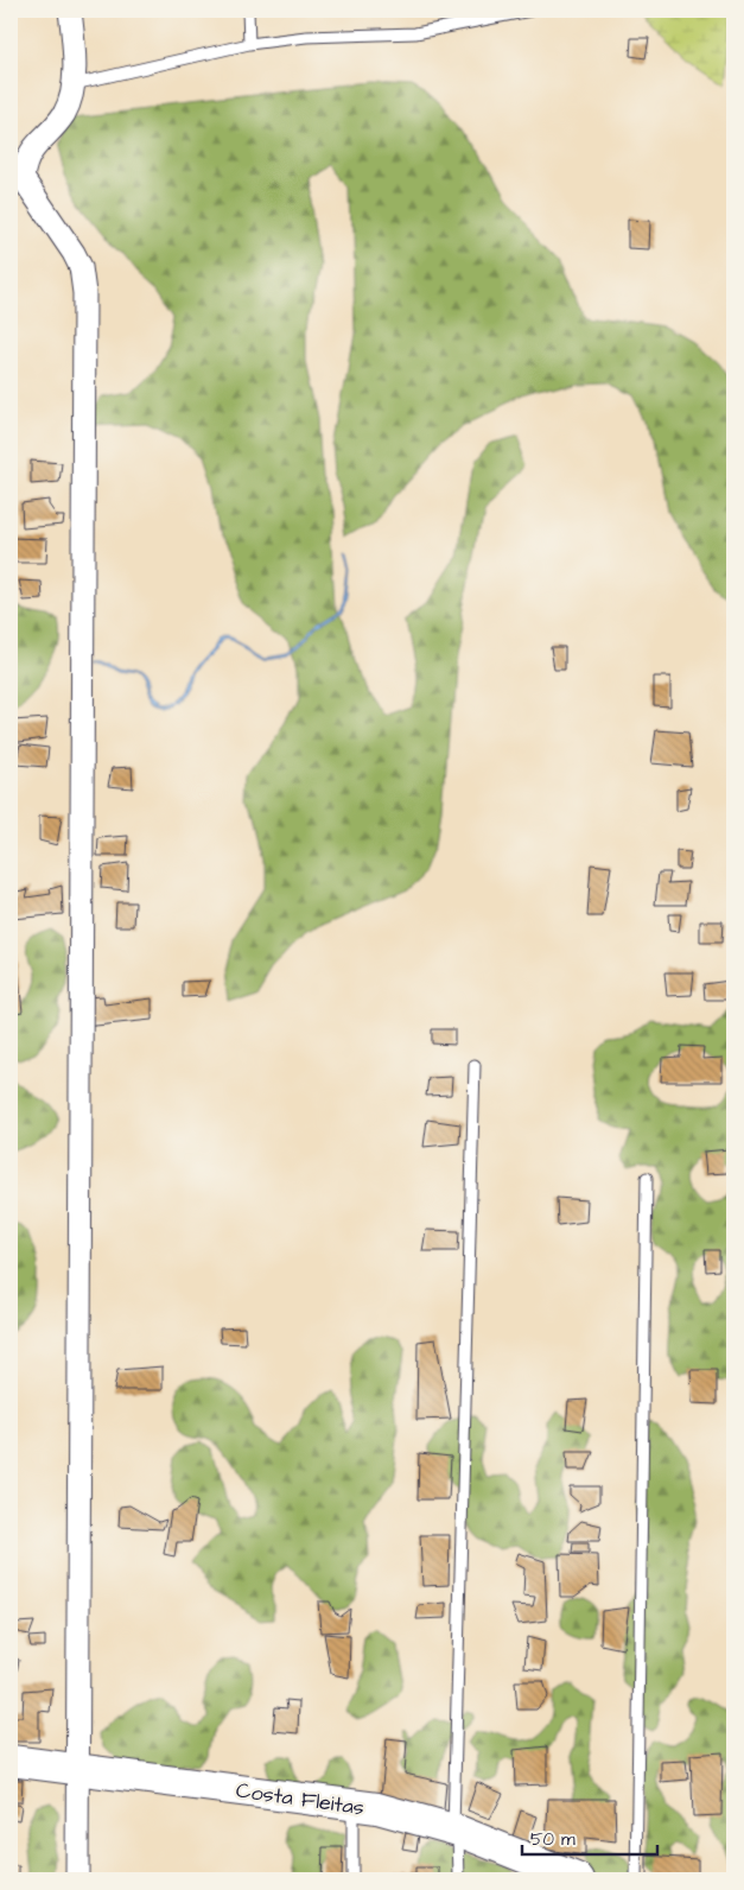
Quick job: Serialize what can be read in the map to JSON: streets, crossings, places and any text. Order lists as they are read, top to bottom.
{
  "streets": {
    "main road": ["Costa Fleitas"]
  },
  "scale_bar": "50 m"
}
